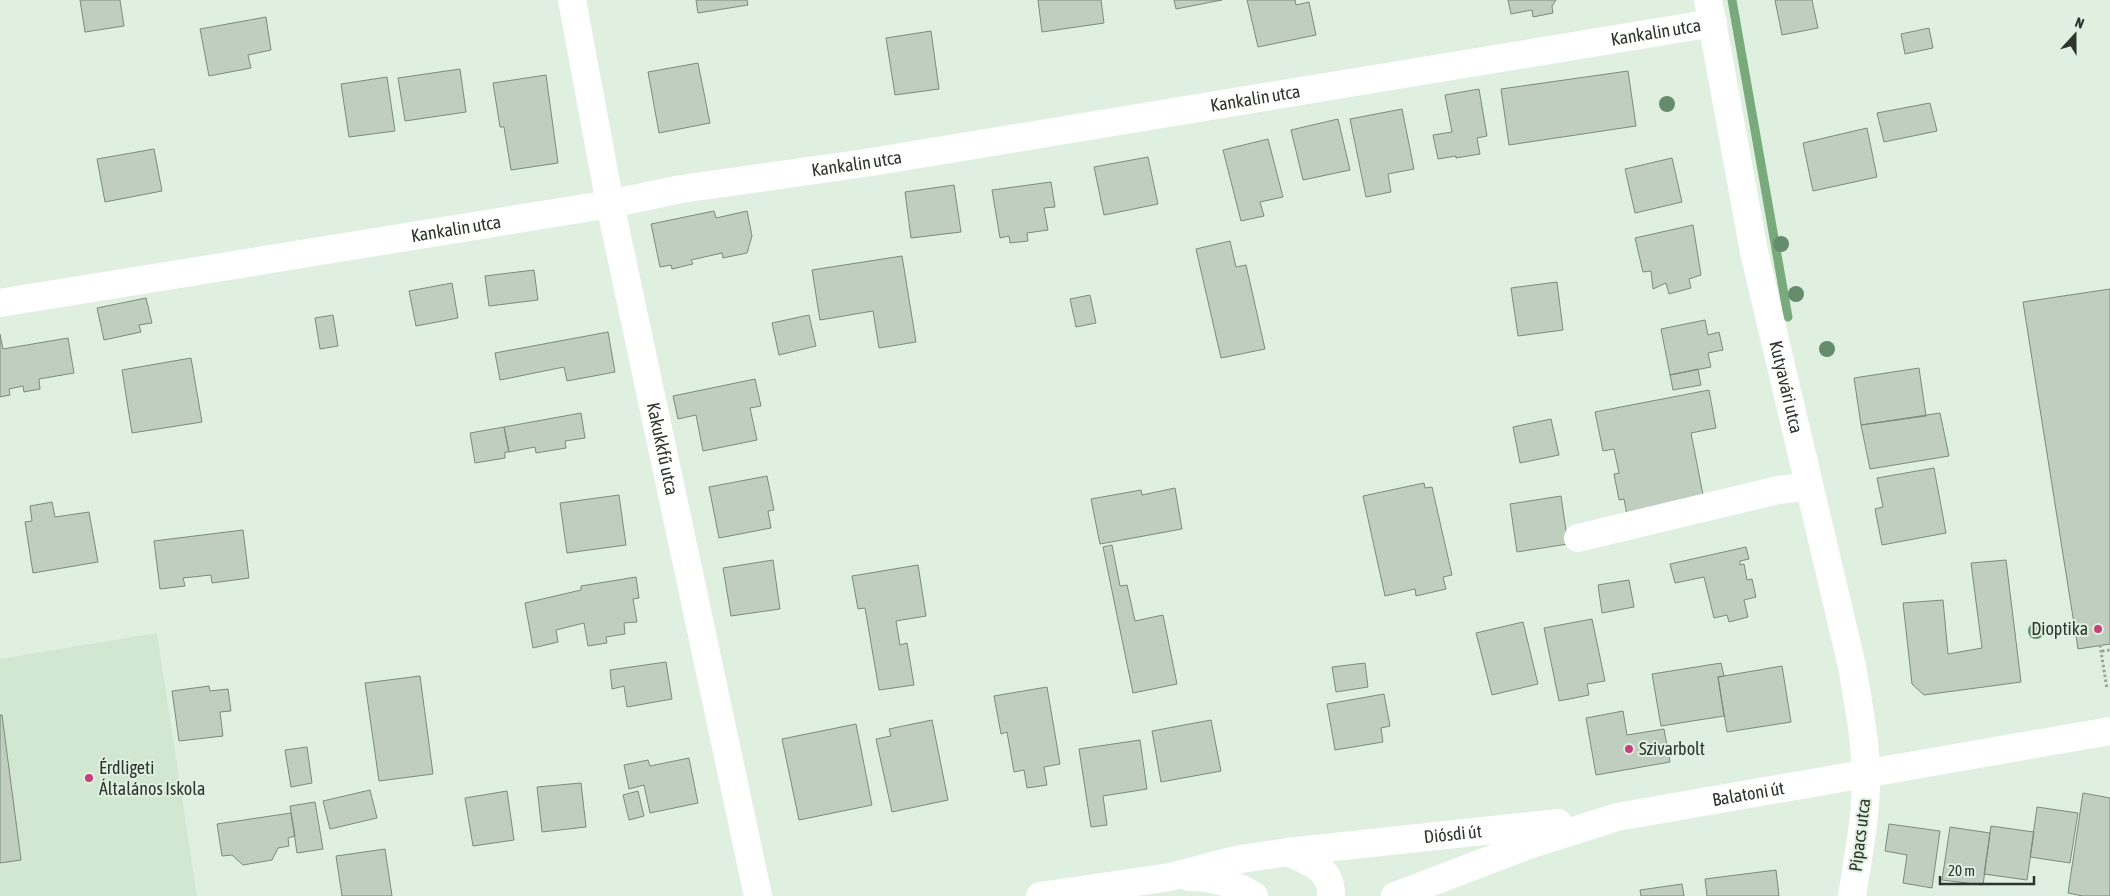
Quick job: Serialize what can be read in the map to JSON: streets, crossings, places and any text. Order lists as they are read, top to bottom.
{
  "streets": {
    "street": [
      "Kankalin utca",
      "Kutyavári utca",
      "Kakukkfű utca",
      "Balatoni út",
      "Diósdi út",
      "Pipacs utca"
    ]
  },
  "crossings": [
    ["Kankalin utca", "Kutyavári utca"],
    ["Kankalin utca", "Kakukkfű utca"],
    ["Kutyavári utca", "Balatoni út"],
    ["Kutyavári utca", "Pipacs utca"],
    ["Balatoni út", "Diósdi út"],
    ["Balatoni út", "Pipacs utca"]
  ],
  "places": ["Dioptika", "Szivarbolt", "Érdligeti Általános Iskola"],
  "scale_bar": "20 m",
  "north": "top"
}
